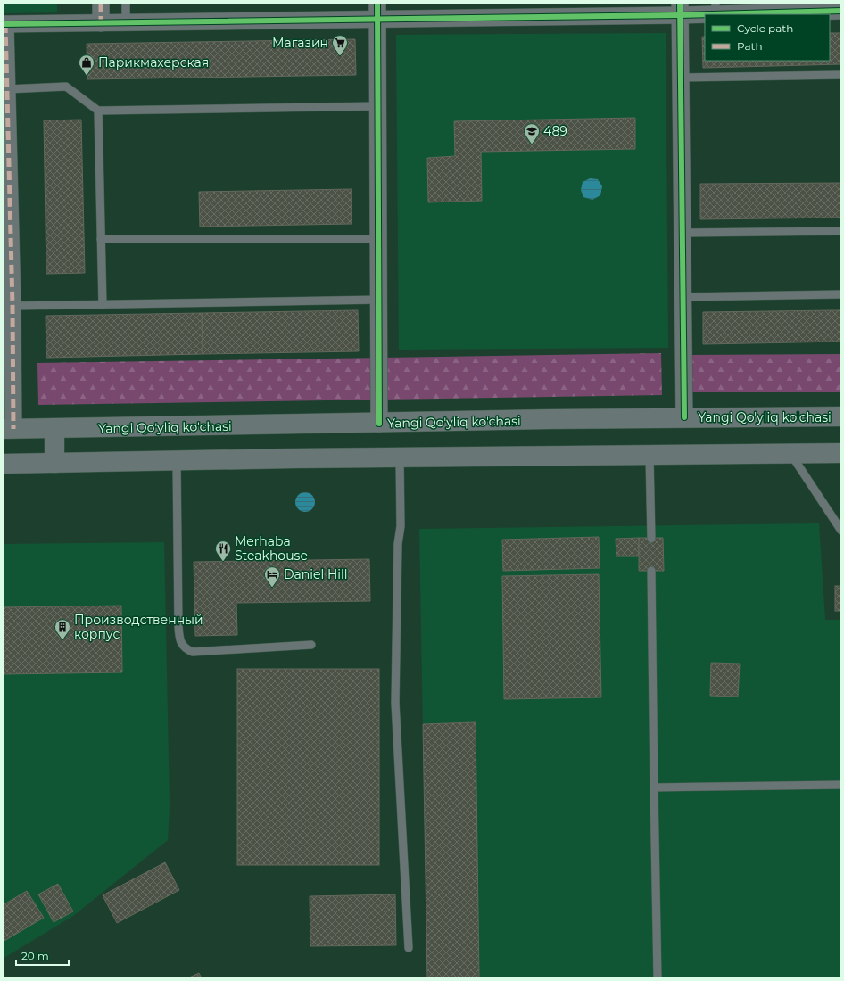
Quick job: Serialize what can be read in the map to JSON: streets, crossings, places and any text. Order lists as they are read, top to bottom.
{
  "streets": {
    "main road": ["Yangi Qo'yliq ko'chasi"]
  },
  "places": {
    "supermarket": ["Магазин"],
    "shop": ["Парикмахерская"],
    "school or university": ["489"],
    "restaurant": ["Merhaba Steakhouse"],
    "hotel": ["Daniel Hill"],
    "building": ["Производственный корпус"]
  },
  "legend": ["Cycle path", "Path"],
  "scale_bar": "20 m"
}
